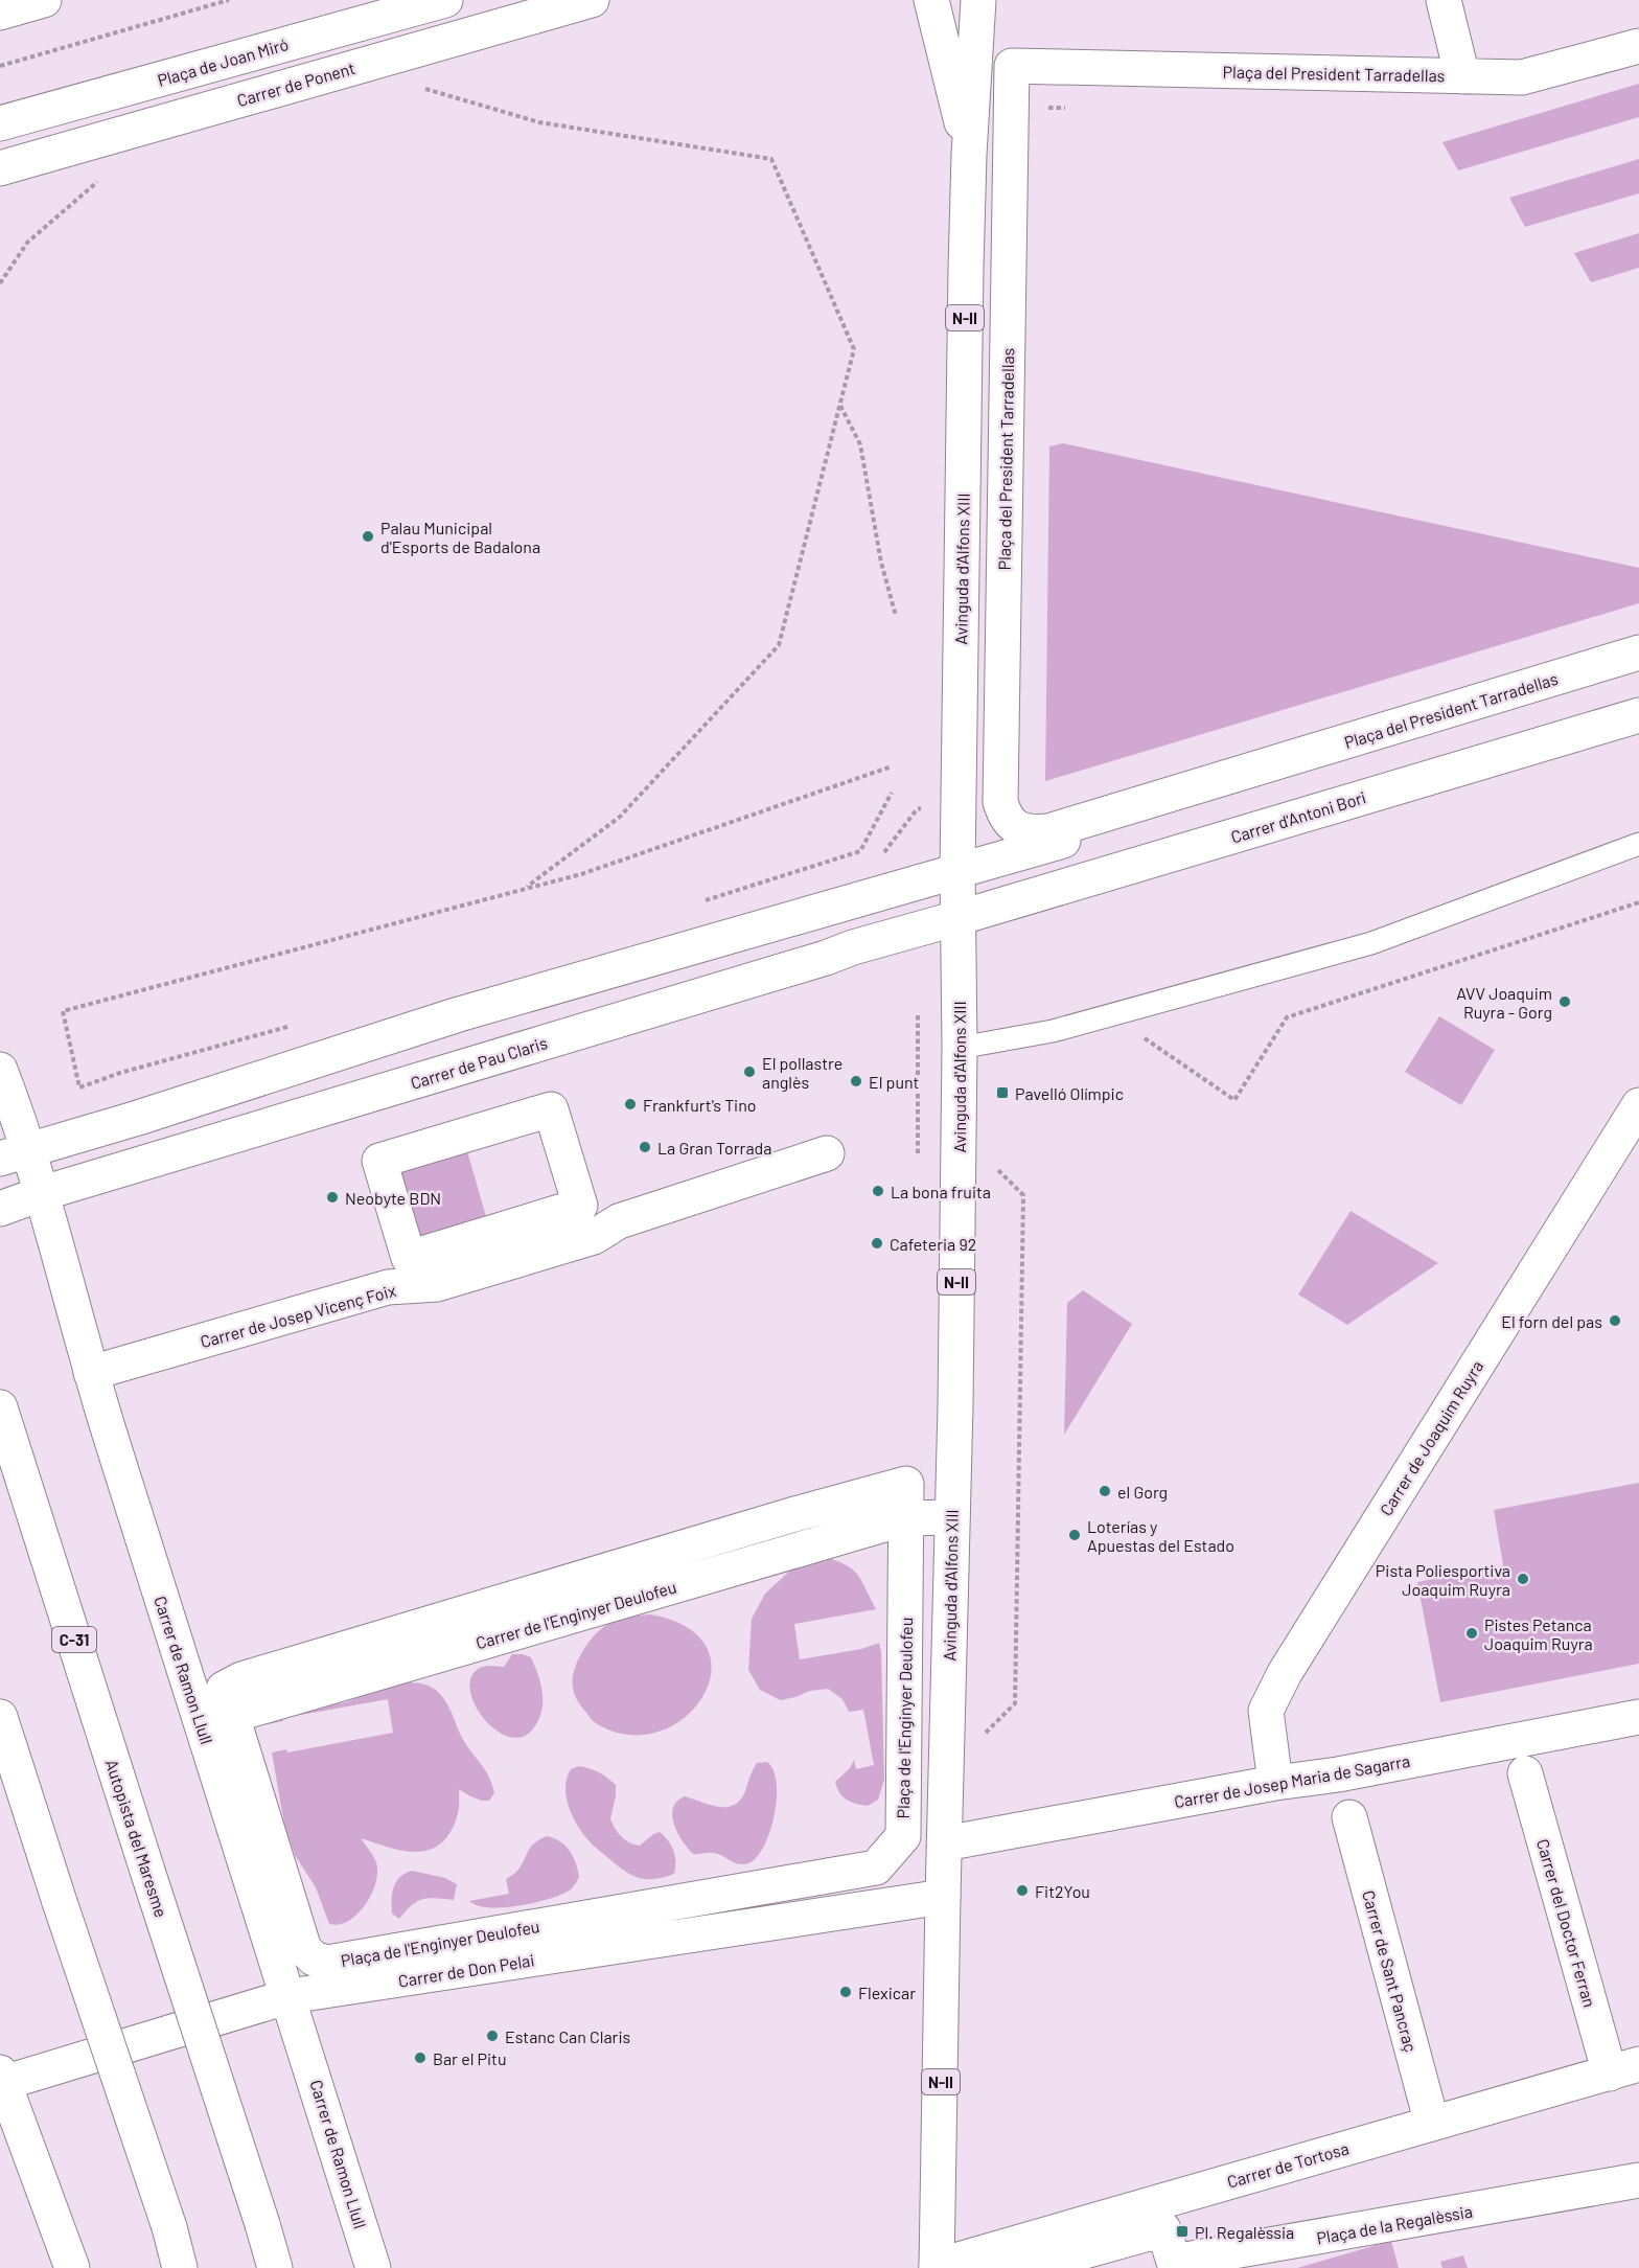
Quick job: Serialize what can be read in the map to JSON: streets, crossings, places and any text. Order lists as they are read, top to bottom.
{
  "streets": {
    "main road": [
      "Plaça de Joan Miró",
      "Plaça del President Tarradellas",
      "Carrer de Ponent",
      "N-II",
      "Avinguda d'Alfons XIII",
      "Carrer d'Antoni Bori",
      "Carrer de Pau Claris",
      "Carrer de Josep Vicenç Foix",
      "Carrer de Joaquim Ruyra",
      "Carrer de l'Enginyer Deulofeu",
      "C-31",
      "Carrer de Ramon Llull",
      "Plaça de l'Enginyer Deulofeu",
      "Carrer de Josep Maria de Sagarra",
      "Autopista del Maresme",
      "Carrer del Doctor Ferran",
      "Carrer de Don Pelai",
      "Carrer de Sant Pancraç",
      "Carrer de Tortosa",
      "Plaça de la Regalèssia"
    ]
  },
  "crossings": [
    ["N-II", "Avinguda d'Alfons XIII"],
    ["Avinguda d'Alfons XIII", "Carrer d'Antoni Bori"],
    ["Avinguda d'Alfons XIII", "Carrer de Pau Claris"],
    ["Avinguda d'Alfons XIII", "Carrer de l'Enginyer Deulofeu"],
    ["Avinguda d'Alfons XIII", "Carrer de Josep Maria de Sagarra"],
    ["Avinguda d'Alfons XIII", "Carrer de Don Pelai"],
    ["Avinguda d'Alfons XIII", "Carrer de Tortosa"],
    ["Carrer d'Antoni Bori", "Carrer de Pau Claris"],
    ["Carrer de Pau Claris", "Carrer de Ramon Llull"],
    ["Carrer de Josep Vicenç Foix", "Carrer de Ramon Llull"],
    ["Carrer de Joaquim Ruyra", "Carrer de Josep Maria de Sagarra"],
    ["Carrer de l'Enginyer Deulofeu", "Carrer de Ramon Llull"],
    ["Carrer de l'Enginyer Deulofeu", "Plaça de l'Enginyer Deulofeu"],
    ["Carrer de Ramon Llull", "Plaça de l'Enginyer Deulofeu"],
    ["Carrer de Ramon Llull", "Carrer de Don Pelai"],
    ["Carrer del Doctor Ferran", "Carrer de Tortosa"],
    ["Carrer de Sant Pancraç", "Carrer de Tortosa"],
    ["Carrer de Tortosa", "Plaça de la Regalèssia"]
  ],
  "places": {
    "other": [
      "Palau Municipal d'Esports de Badalona",
      "AVV Joaquim Ruyra - Gorg",
      "El pollastre anglès",
      "El punt",
      "Frankfurt's Tino",
      "La Gran Torrada",
      "La bona fruita",
      "Neobyte BDN",
      "Cafeteria 92",
      "El forn del pas",
      "el Gorg",
      "Loterías y Apuestas del Estado",
      "Pista Poliesportiva Joaquim Ruyra",
      "Pistes Petanca Joaquim Ruyra",
      "Fit2You",
      "Flexicar",
      "Estanc Can Claris",
      "Bar el Pitu"
    ],
    "transit": ["Pavelló Olímpic", "Pl. Regalèssia"]
  }
}
